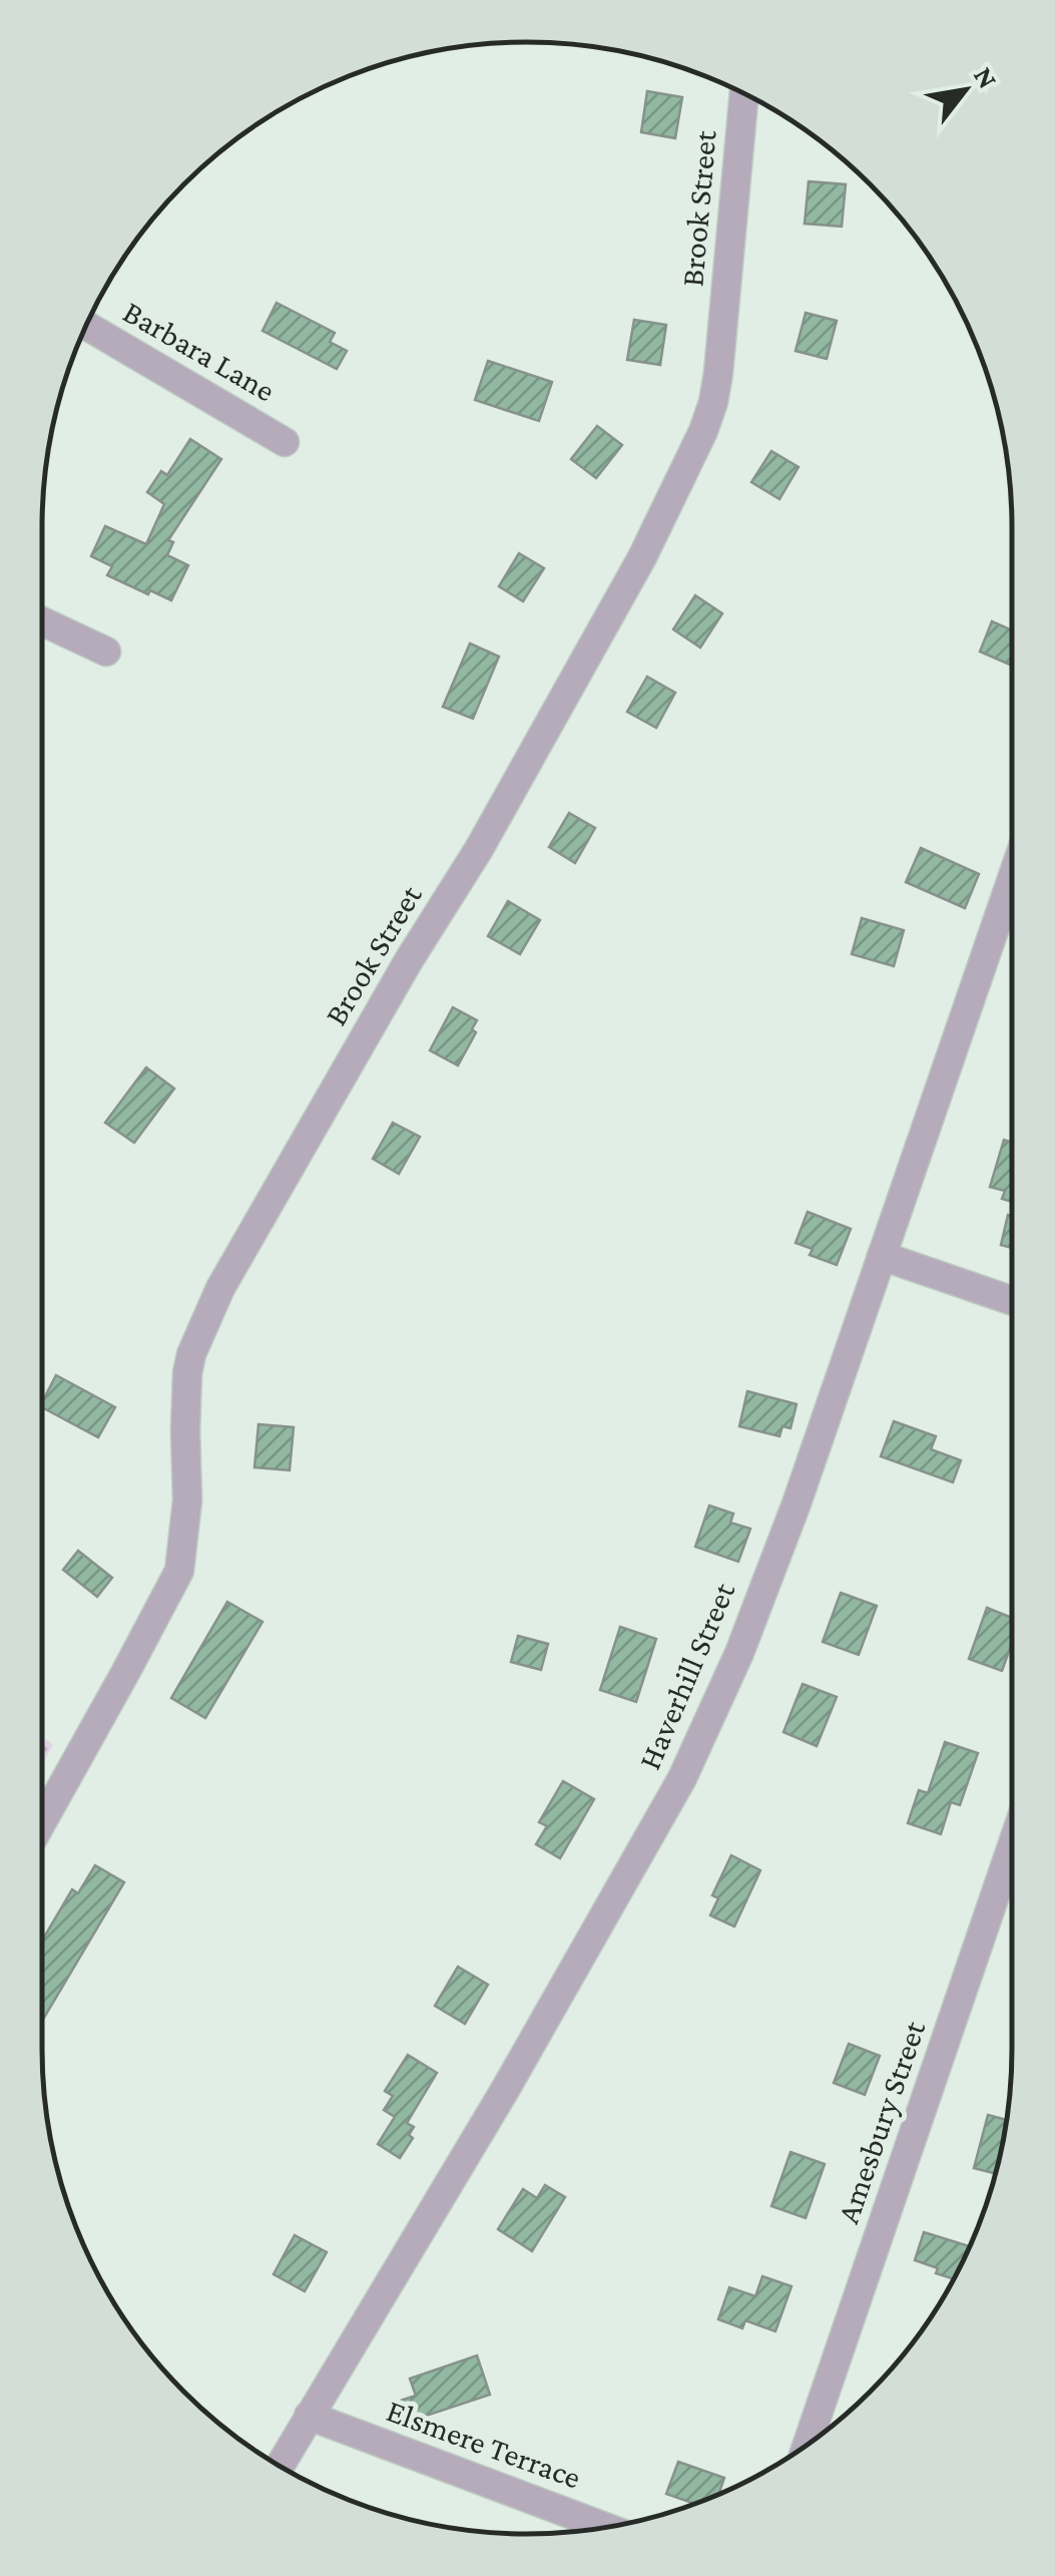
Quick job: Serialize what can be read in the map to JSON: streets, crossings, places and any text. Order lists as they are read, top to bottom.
{
  "streets": {
    "street": [
      "Brook Street",
      "Barbara Lane",
      "Haverhill Street",
      "Amesbury Street",
      "Elsmere Terrace"
    ]
  },
  "crossings": [
    ["Haverhill Street", "Elsmere Terrace"]
  ],
  "north": "top right"
}
